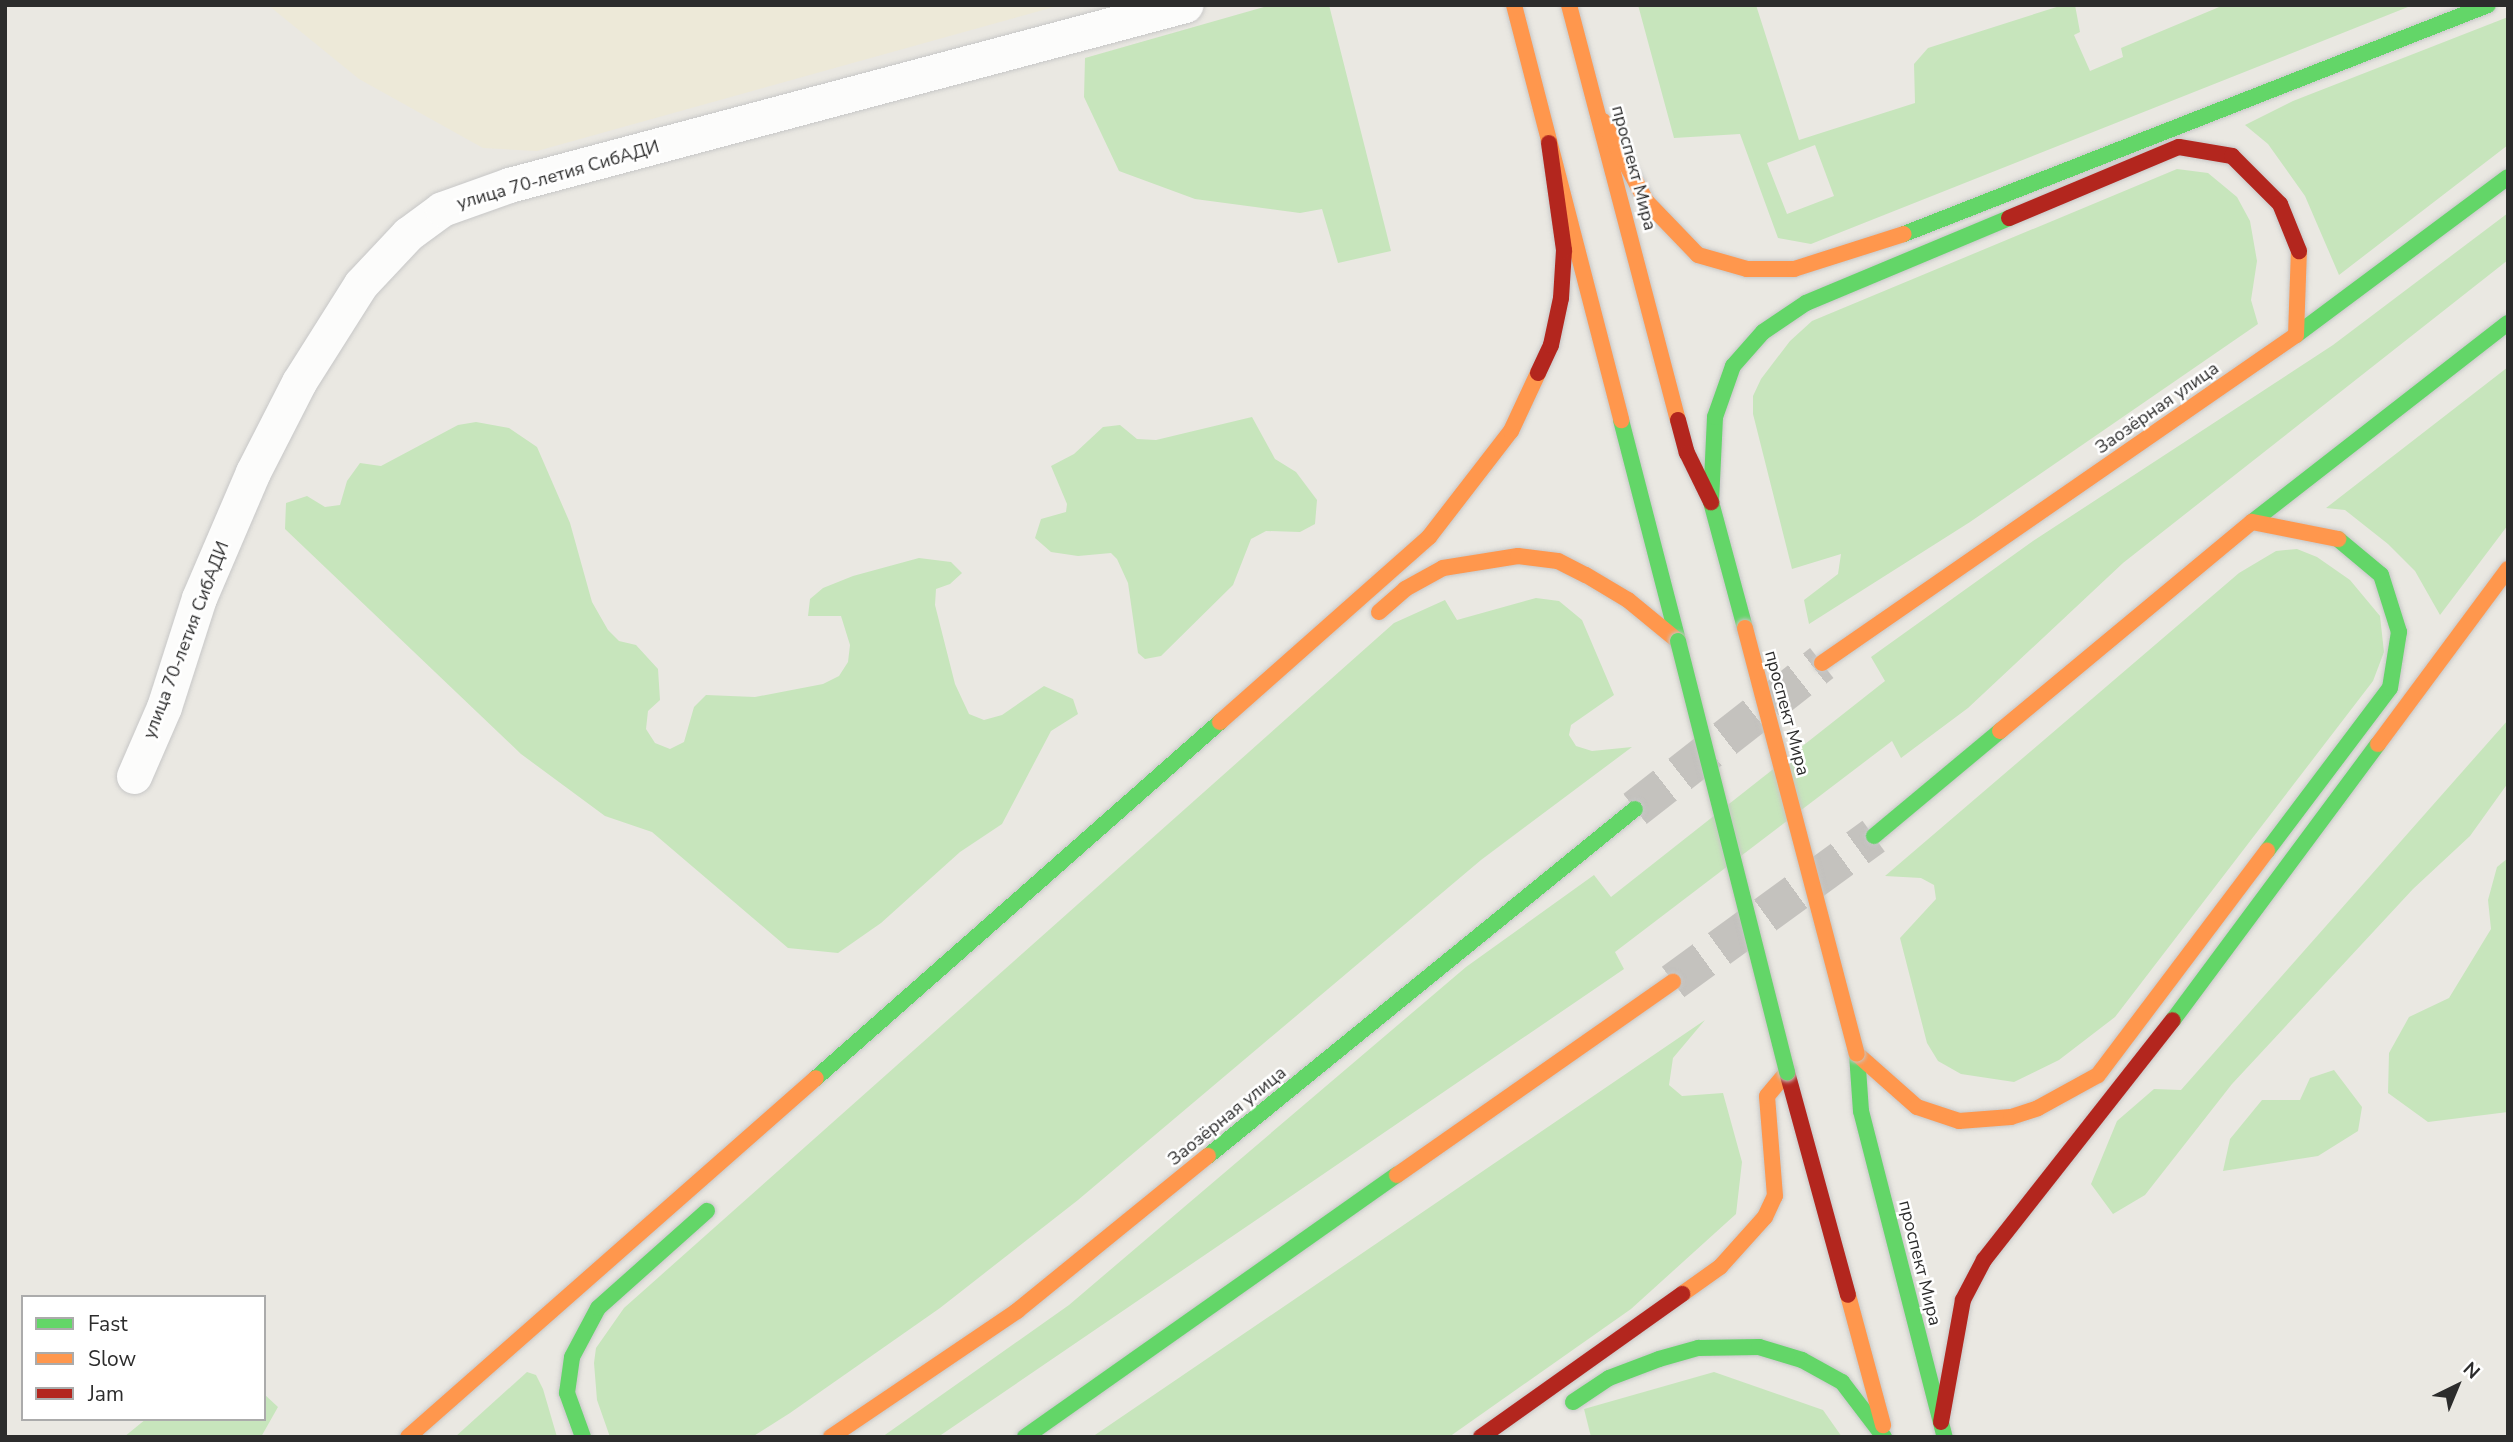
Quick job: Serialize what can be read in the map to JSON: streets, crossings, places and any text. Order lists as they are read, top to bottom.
{
  "streets": {
    "main road": ["проспект Мира", "Заозёрная улица"],
    "street": ["улица 70-летия СибАДИ"]
  },
  "legend": ["Fast", "Slow", "Jam"],
  "north": "top right"
}
